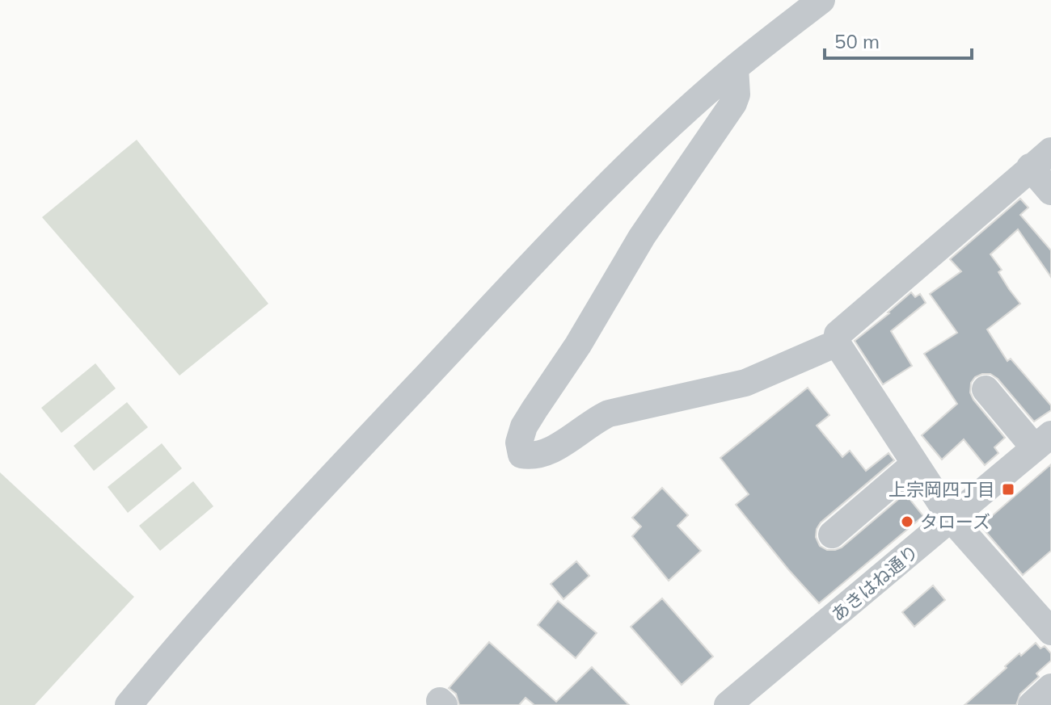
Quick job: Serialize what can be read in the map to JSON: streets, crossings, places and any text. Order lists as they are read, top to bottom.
{
  "streets": {
    "street": ["あきはね通り"]
  },
  "places": {
    "transit": ["上宗岡四丁目"],
    "other": ["タローズ"]
  },
  "scale_bar": "50 m"
}
